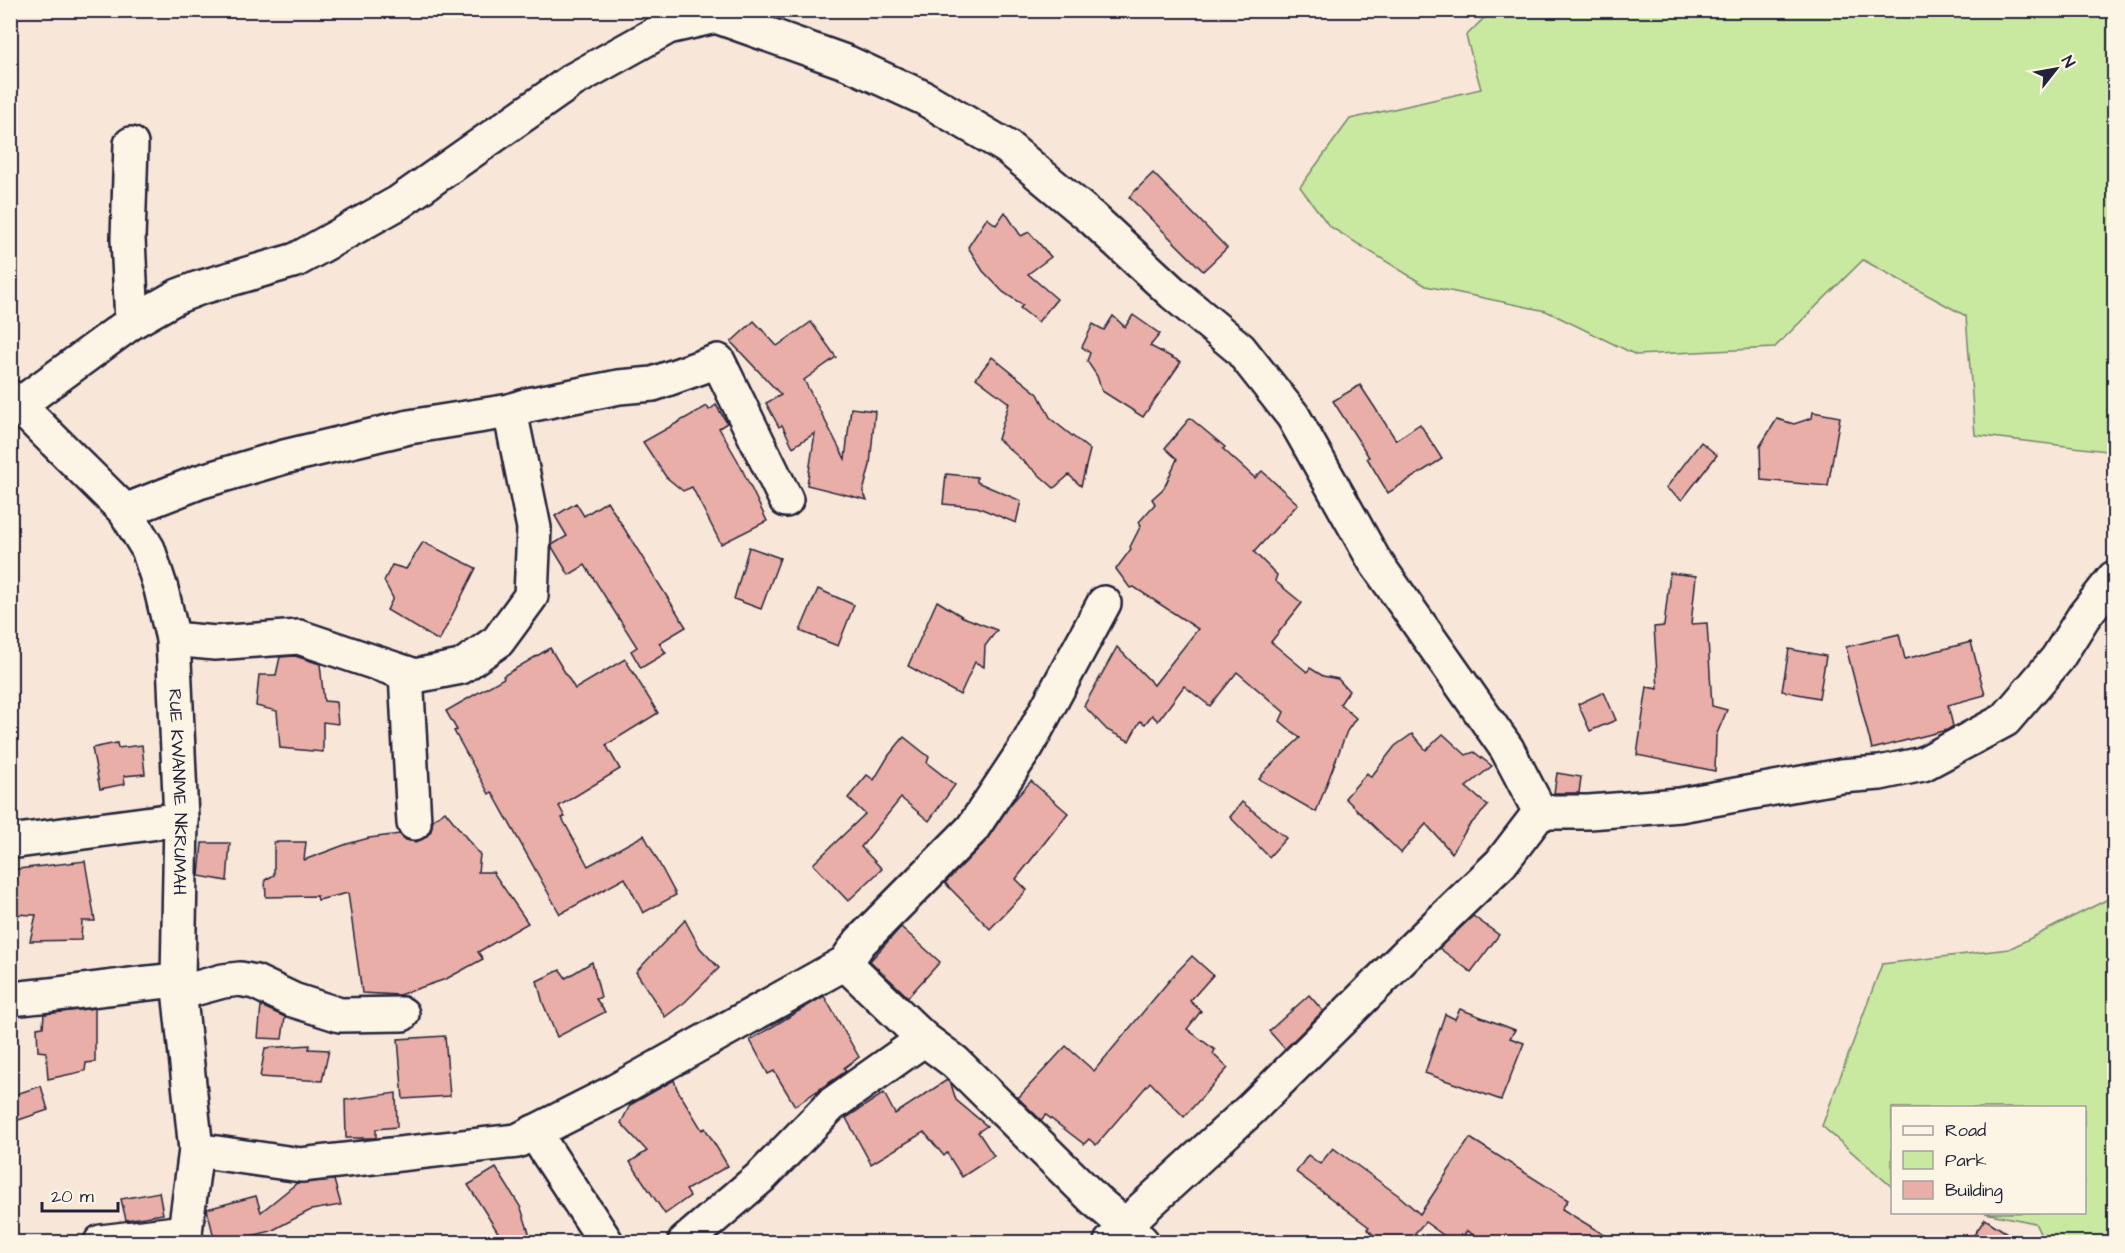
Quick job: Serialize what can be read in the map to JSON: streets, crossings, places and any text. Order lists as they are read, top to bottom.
{
  "streets": {
    "street": ["RUE KWANME NKRUMAH"]
  },
  "legend": ["Road", "Park", "Building"],
  "scale_bar": "20 m",
  "north": "top right"
}
